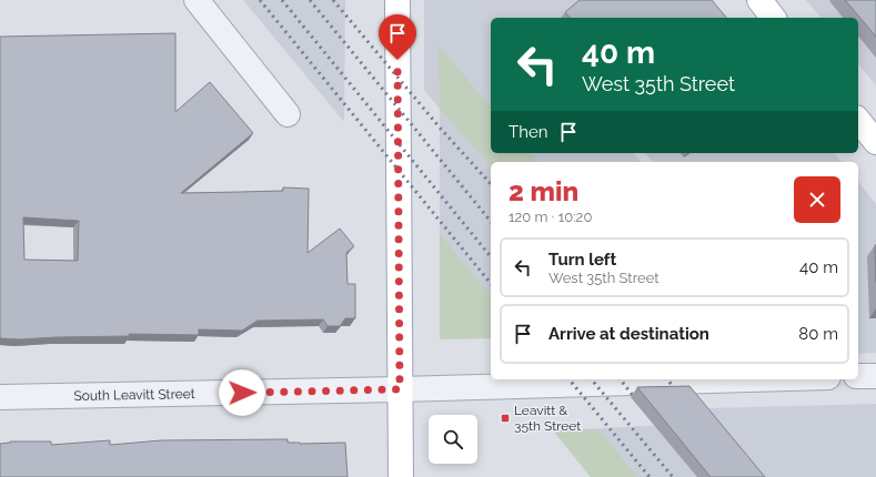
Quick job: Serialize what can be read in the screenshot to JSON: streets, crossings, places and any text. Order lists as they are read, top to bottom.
{
  "streets": {
    "street": ["South Leavitt Street"]
  },
  "places": {
    "transit": ["Leavitt & 35th Street"]
  },
  "page": {
    "turn": ["40 m", "West 35th Street"],
    "then": "Then",
    "heading": ["2 min", "120 m · 10:20"],
    "list": [
      {
        "name": "Turn left",
        "note": "West 35th Street",
        "value": "40 m"
      },
      {
        "name": "Arrive at destination",
        "value": "80 m"
      }
    ]
  }
}
